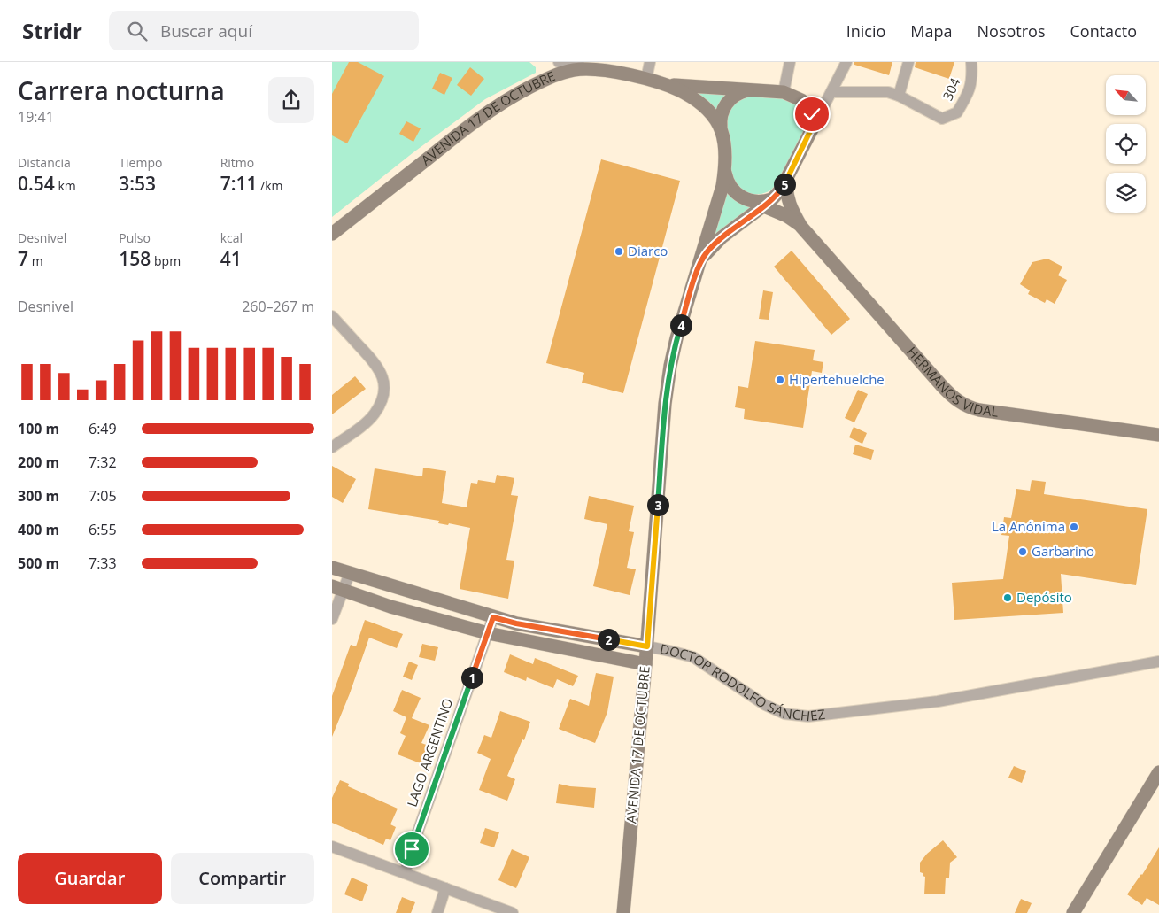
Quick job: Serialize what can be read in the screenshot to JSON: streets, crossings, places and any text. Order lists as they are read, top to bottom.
{
  "streets": {
    "main road": ["AVENIDA 17 DE OCTUBRE", "HERMANOS VIDAL", "DOCTOR RODOLFO SÁNCHEZ"],
    "street": ["304", "LAGO ARGENTINO"]
  },
  "crossings": [
    ["AVENIDA 17 DE OCTUBRE", "HERMANOS VIDAL"],
    ["AVENIDA 17 DE OCTUBRE", "DOCTOR RODOLFO SÁNCHEZ"],
    ["DOCTOR RODOLFO SÁNCHEZ", "LAGO ARGENTINO"]
  ],
  "places": [
    "Diarco",
    "Hipertehuelche",
    "La Anónima",
    "Garbarino",
    "Depósito"
  ],
  "north": "top left",
  "page": {
    "header": "Stridr",
    "search": "Buscar aquí",
    "nav": [
      "Inicio",
      "Mapa",
      "Nosotros",
      "Contacto"
    ],
    "heading": ["Carrera nocturna", "19:41"],
    "stats": [
      ["Distancia", "0.54 km"],
      ["Tiempo", "3:53"],
      ["Ritmo", "7:11 /km"],
      ["Desnivel", "7 m"],
      ["Pulso", "158 bpm"],
      ["kcal", "41"]
    ],
    "pins": [
      "5",
      "4",
      "3",
      "2",
      "1"
    ],
    "chart": ["Desnivel", "260–267 m"],
    "list": [
      {
        "name": "100 m",
        "note": "6:49"
      },
      {
        "name": "200 m",
        "note": "7:32"
      },
      {
        "name": "300 m",
        "note": "7:05"
      },
      {
        "name": "400 m",
        "note": "6:55"
      },
      {
        "name": "500 m",
        "note": "7:33"
      }
    ],
    "buttons": ["Guardar", "Compartir"]
  }
}
